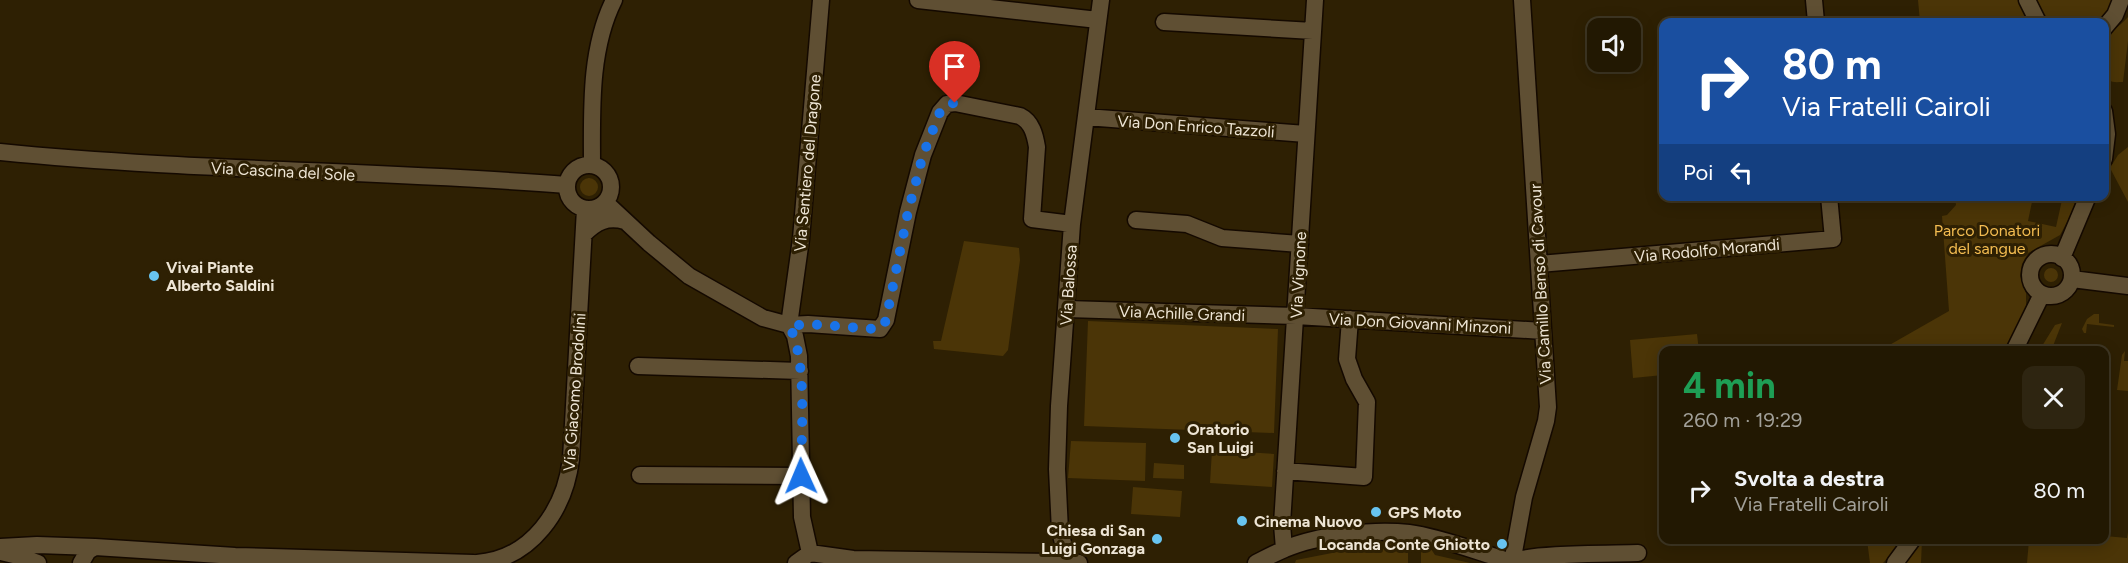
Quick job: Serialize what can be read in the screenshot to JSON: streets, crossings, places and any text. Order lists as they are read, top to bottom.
{
  "streets": {
    "street": [
      "Via Don Enrico Tazzoli",
      "Via Sentiero del Dragone",
      "Via Cascina del Sole",
      "Via Rodolfo Morandi",
      "Via Vignone",
      "Via Camillo Benso di Cavour",
      "Via Balossa",
      "Via Achille Grandi",
      "Via Don Giovanni Minzoni",
      "Via Giacomo Brodolini"
    ]
  },
  "crossings": [
    ["Via Don Enrico Tazzoli", "Via Vignone"],
    ["Via Don Enrico Tazzoli", "Via Balossa"],
    ["Via Cascina del Sole", "Via Giacomo Brodolini"],
    ["Via Rodolfo Morandi", "Via Camillo Benso di Cavour"],
    ["Via Vignone", "Via Achille Grandi"],
    ["Via Vignone", "Via Don Giovanni Minzoni"],
    ["Via Camillo Benso di Cavour", "Via Don Giovanni Minzoni"],
    ["Via Balossa", "Via Achille Grandi"],
    ["Via Achille Grandi", "Via Don Giovanni Minzoni"]
  ],
  "parks": ["Parco Donatori del sangue"],
  "places": [
    "Vivai Piante Alberto Saldini",
    "Oratorio San Luigi",
    "GPS Moto",
    "Cinema Nuovo",
    "Chiesa di San Luigi Gonzaga",
    "Locanda Conte Ghiotto"
  ],
  "page": {
    "turn": ["80 m", "Via Fratelli Cairoli"],
    "then": "Poi",
    "heading": ["4 min", "260 m · 19:29"],
    "list": [
      {
        "name": "Svolta a destra",
        "note": "Via Fratelli Cairoli",
        "value": "80 m"
      }
    ]
  }
}
